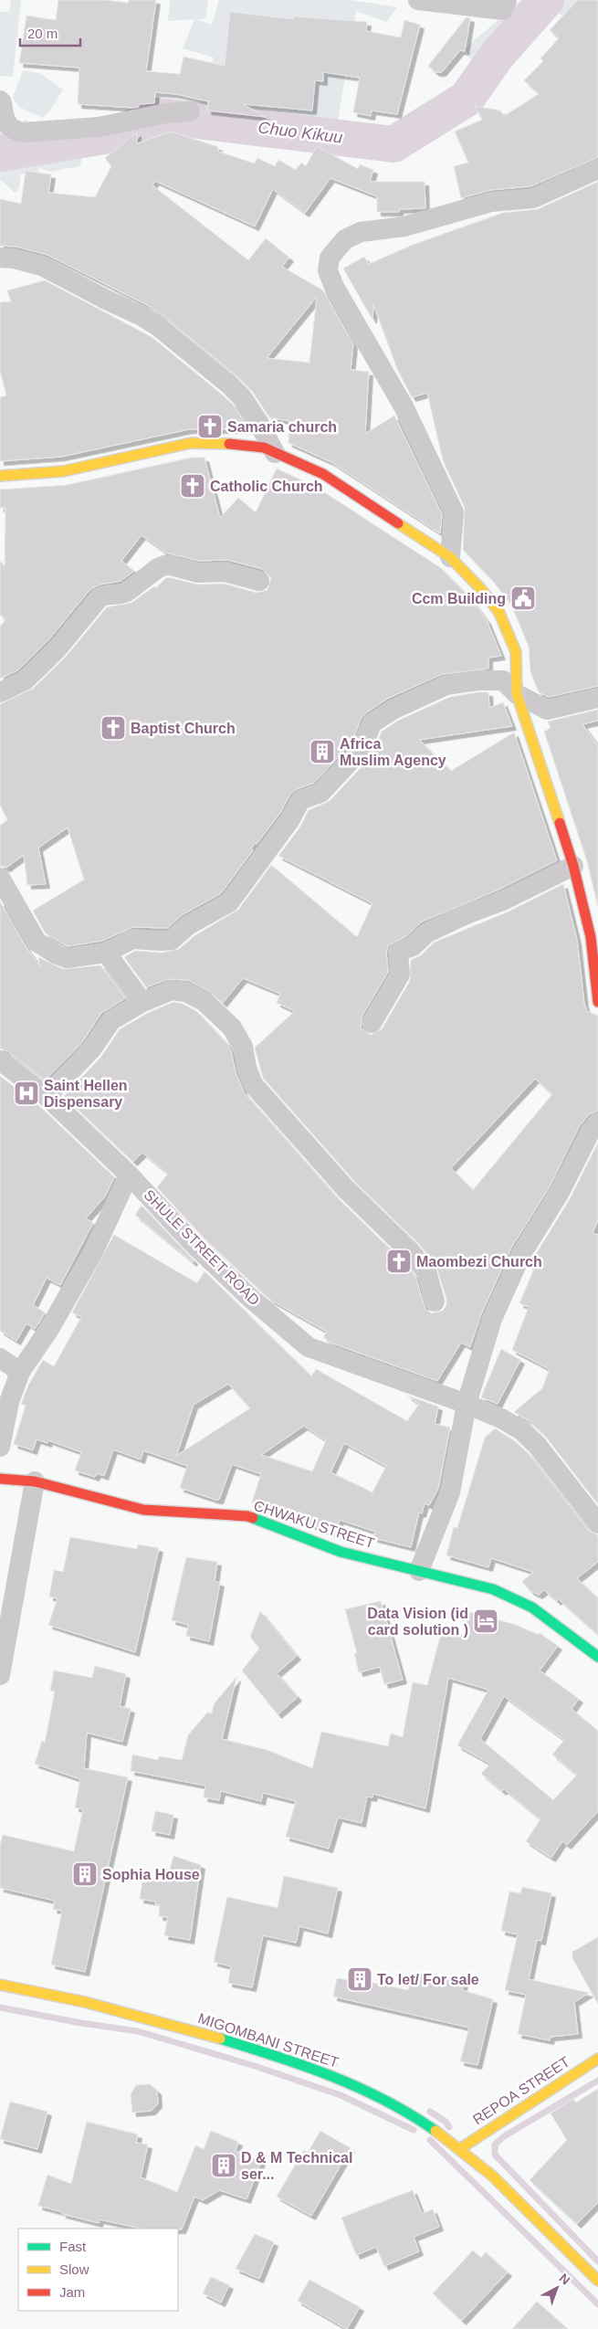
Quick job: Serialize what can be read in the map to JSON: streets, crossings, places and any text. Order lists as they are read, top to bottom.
{
  "streets": {
    "main road": ["CHWAKU STREET", "MIGOMBANI STREET", "REPOA STREET"],
    "street": ["SHULE STREET ROAD"]
  },
  "crossings": [
    ["MIGOMBANI STREET", "REPOA STREET"]
  ],
  "water": ["Chuo Kikuu"],
  "places": {
    "church": [
      "Samaria church",
      "Catholic Church",
      "Baptist Church",
      "Maombezi Church"
    ],
    "public building": ["Ccm Building"],
    "building": [
      "Africa Muslim Agency",
      "Sophia House",
      "To let/ For sale",
      "D & M Technical ser..."
    ],
    "hospital": ["Saint Hellen Dispensary"],
    "hotel": ["Data Vision (id card solution )"]
  },
  "legend": ["Fast", "Slow", "Jam"],
  "scale_bar": "20 m",
  "north": "top right"
}
